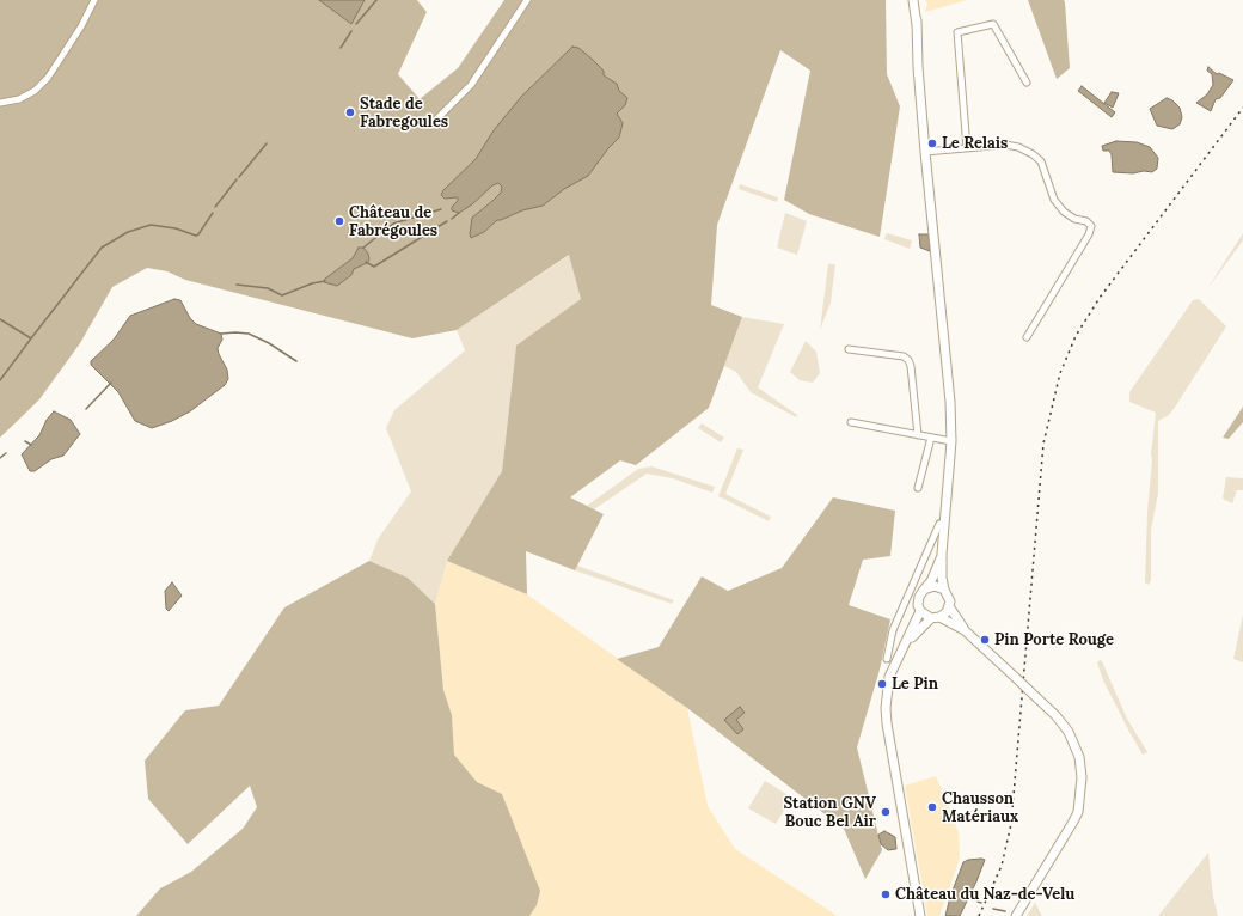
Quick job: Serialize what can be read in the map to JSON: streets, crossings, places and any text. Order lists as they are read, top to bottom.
{
  "places": [
    "Stade de Fabregoules",
    "Le Relais",
    "Château de Fabrégoules",
    "Pin Porte Rouge",
    "Le Pin",
    "Chausson Matériaux",
    "Station GNV Bouc Bel Air",
    "Château du Naz-de-Velu"
  ]
}
